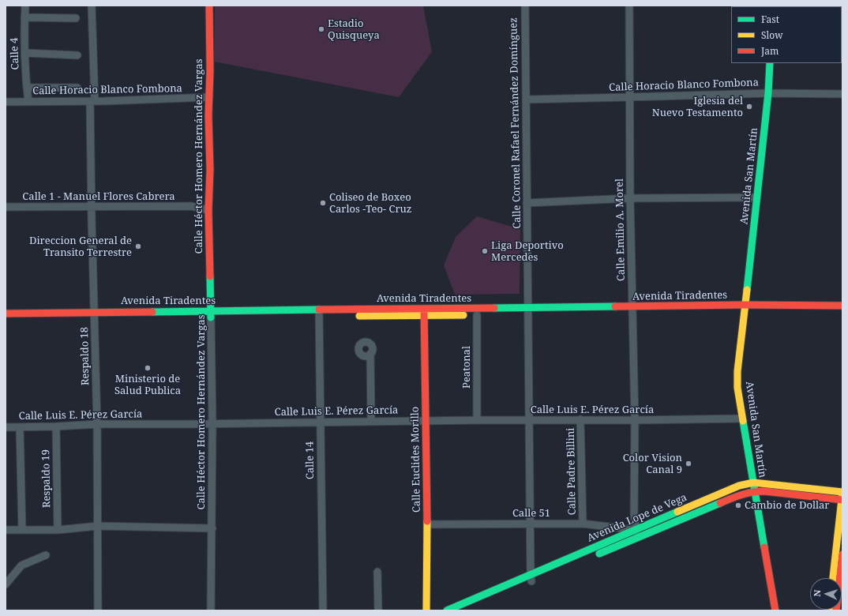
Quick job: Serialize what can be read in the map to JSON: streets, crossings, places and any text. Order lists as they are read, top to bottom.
{
  "streets": {
    "main road": [
      "Calle Héctor Homero Hernández Vargas",
      "Avenida San Martín",
      "Avenida Tiradentes",
      "Calle Euclides Morillo",
      "Avenida Lope de Vega"
    ],
    "street": [
      "Calle 4",
      "Calle Horacio Blanco Fombona",
      "Calle Coronel Rafael Fernández Domínguez",
      "Calle 1 - Manuel Flores Cabrera",
      "Calle Emilio A. Morel",
      "Respaldo 18",
      "Peatonal",
      "Calle Luis E. Pérez García",
      "Calle 14",
      "Calle Padre Billini",
      "Respaldo 19",
      "Calle 51"
    ]
  },
  "crossings": [
    ["Calle 4", "Calle Horacio Blanco Fombona"],
    ["Calle Horacio Blanco Fombona", "Calle Coronel Rafael Fernández Domínguez"],
    ["Calle Horacio Blanco Fombona", "Calle Héctor Homero Hernández Vargas"],
    ["Calle Horacio Blanco Fombona", "Avenida San Martín"],
    ["Calle Horacio Blanco Fombona", "Calle Emilio A. Morel"],
    ["Calle Horacio Blanco Fombona", "Respaldo 18"],
    ["Calle Coronel Rafael Fernández Domínguez", "Avenida Tiradentes"],
    ["Calle Coronel Rafael Fernández Domínguez", "Calle Luis E. Pérez García"],
    ["Calle Coronel Rafael Fernández Domínguez", "Calle 51"],
    ["Calle Coronel Rafael Fernández Domínguez", "Avenida Lope de Vega"],
    ["Calle Héctor Homero Hernández Vargas", "Calle 1 - Manuel Flores Cabrera"],
    ["Calle Héctor Homero Hernández Vargas", "Avenida Tiradentes"],
    ["Calle Héctor Homero Hernández Vargas", "Calle Luis E. Pérez García"],
    ["Avenida San Martín", "Avenida Tiradentes"],
    ["Avenida San Martín", "Calle Luis E. Pérez García"],
    ["Avenida San Martín", "Avenida Lope de Vega"],
    ["Calle 1 - Manuel Flores Cabrera", "Respaldo 18"],
    ["Calle Emilio A. Morel", "Avenida Tiradentes"],
    ["Calle Emilio A. Morel", "Calle Luis E. Pérez García"],
    ["Calle Emilio A. Morel", "Calle 51"],
    ["Calle Emilio A. Morel", "Avenida Lope de Vega"],
    ["Avenida Tiradentes", "Respaldo 18"],
    ["Avenida Tiradentes", "Peatonal"],
    ["Avenida Tiradentes", "Calle Euclides Morillo"],
    ["Avenida Tiradentes", "Calle 14"],
    ["Respaldo 18", "Calle Luis E. Pérez García"],
    ["Peatonal", "Calle Luis E. Pérez García"],
    ["Calle Luis E. Pérez García", "Calle Euclides Morillo"],
    ["Calle Luis E. Pérez García", "Calle 14"],
    ["Calle Luis E. Pérez García", "Calle Padre Billini"],
    ["Calle Luis E. Pérez García", "Respaldo 19"],
    ["Calle Euclides Morillo", "Calle 51"],
    ["Calle Padre Billini", "Calle 51"],
    ["Calle 51", "Avenida Lope de Vega"]
  ],
  "places": [
    "Estadio Quisqueya",
    "Iglesia del Nuevo Testamento",
    "Coliseo de Boxeo Carlos -Teo- Cruz",
    "Direccion General de Transito Terrestre",
    "Liga Deportivo Mercedes",
    "Ministerio de Salud Publica",
    "Color Vision Canal 9",
    "Cambio de Dollar"
  ],
  "legend": ["Fast", "Slow", "Jam"],
  "north": "left"
}
